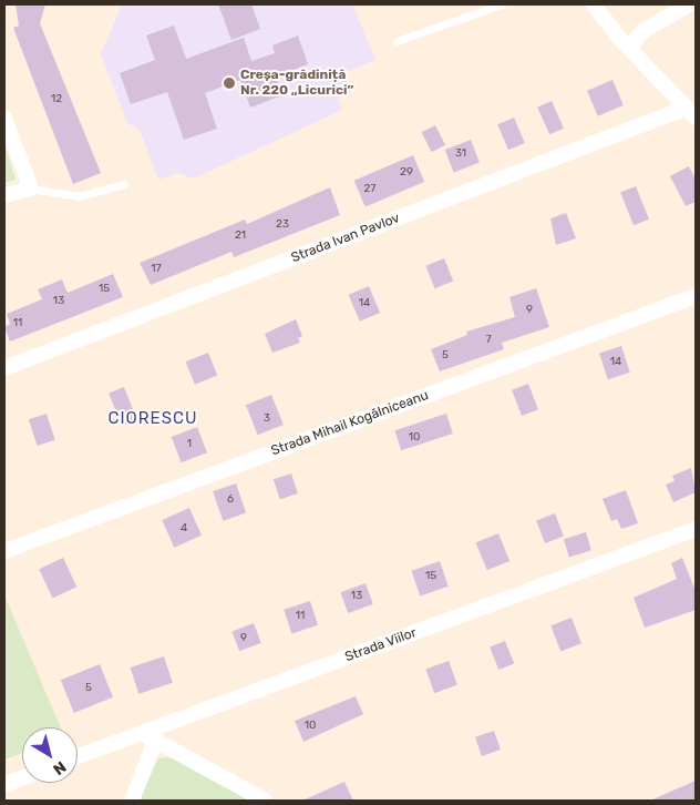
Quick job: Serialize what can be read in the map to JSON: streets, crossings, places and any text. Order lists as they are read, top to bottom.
{
  "streets": {
    "street": ["Strada Ivan Pavlov", "Strada Mihail Kogălniceanu", "Strada Viilor"]
  },
  "districts": ["CIORESCU"],
  "places": ["Creșa-grădiniță Nr. 220 „Licurici”"],
  "house_numbers": [
    "12",
    "31",
    "29",
    "27",
    "23",
    "21",
    "17",
    "15",
    "13",
    "14",
    "9",
    "11",
    "7",
    "5",
    "14",
    "3",
    "10",
    "1",
    "6",
    "4",
    "15",
    "13",
    "11",
    "9",
    "5",
    "10"
  ],
  "north": "bottom right"
}
